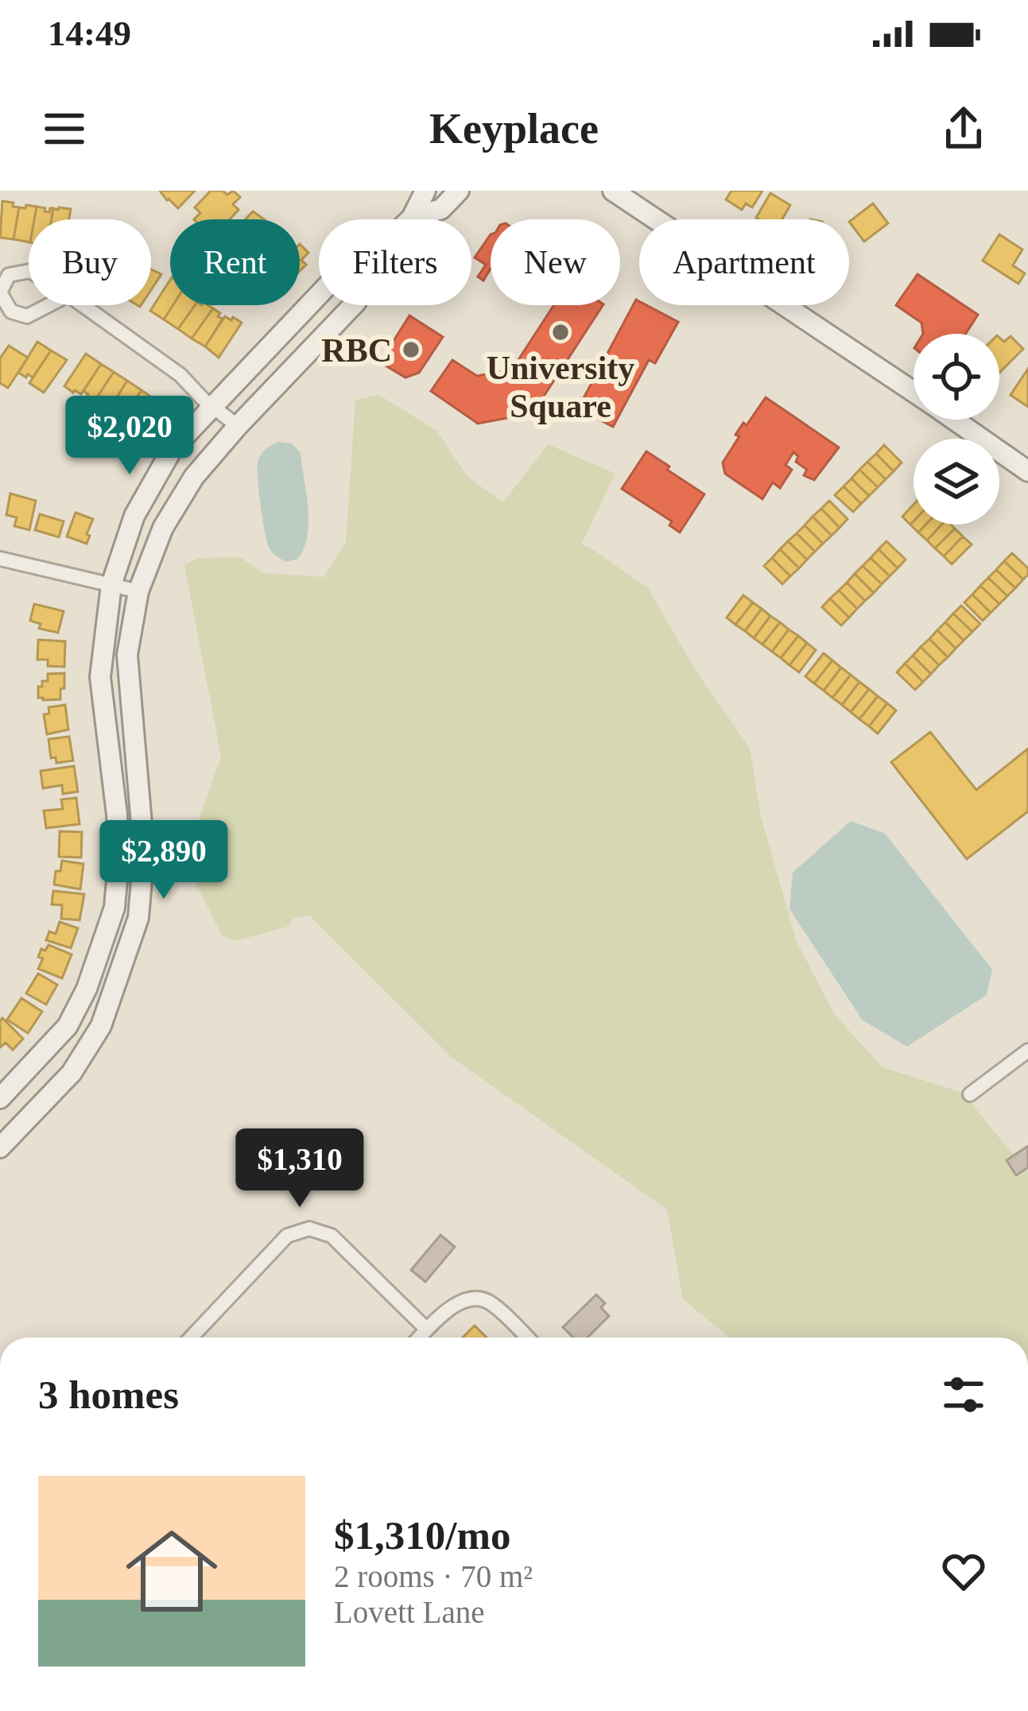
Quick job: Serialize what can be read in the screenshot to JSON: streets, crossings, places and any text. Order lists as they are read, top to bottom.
{
  "places": ["University Square", "RBC"],
  "page": {
    "status": "14:49",
    "header": "Keyplace",
    "chip": [
      "Buy",
      "Rent",
      "Filters",
      "New",
      "Apartment"
    ],
    "price": ["$2,020", "$2,890", "$1,310"],
    "heading": "3 homes",
    "list": [
      {
        "name": "$1,310/mo",
        "note": "2 rooms · 70 m² · Lovett Lane"
      }
    ]
  }
}
